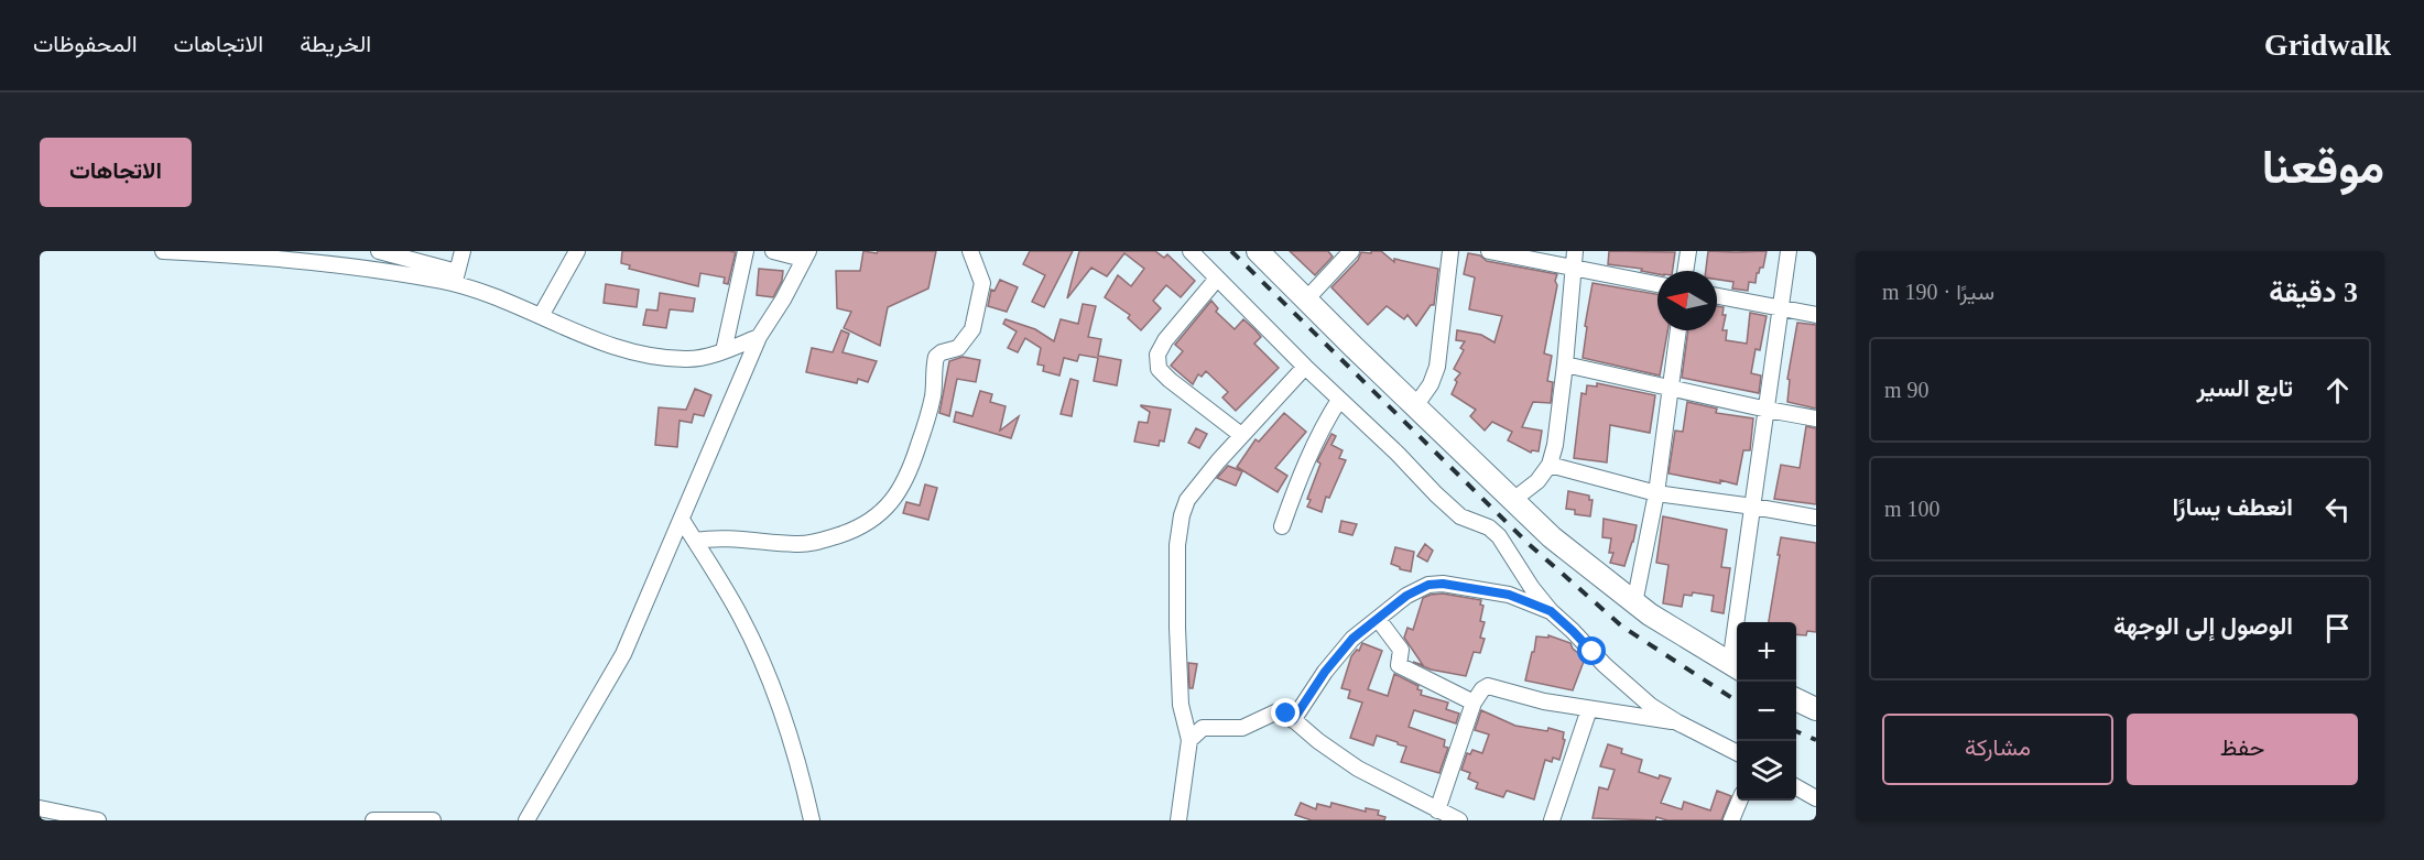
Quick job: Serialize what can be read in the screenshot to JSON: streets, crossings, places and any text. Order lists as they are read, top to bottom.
{
  "north": "left",
  "page": {
    "header": "Gridwalk",
    "nav": ["الخريطة", "الاتجاهات", "المحفوظات"],
    "title": "موقعنا",
    "buttons": [
      "الاتجاهات",
      ["حفظ", "مشاركة"]
    ],
    "heading": ["3 دقيقة", "سيرًا · 190 m"],
    "list": [
      ["تابع السير", "90 m"],
      ["انعطف يسارًا", "100 m"],
      "الوصول إلى الوجهة"
    ],
    "map_buttons": ["+", "−"]
  }
}
